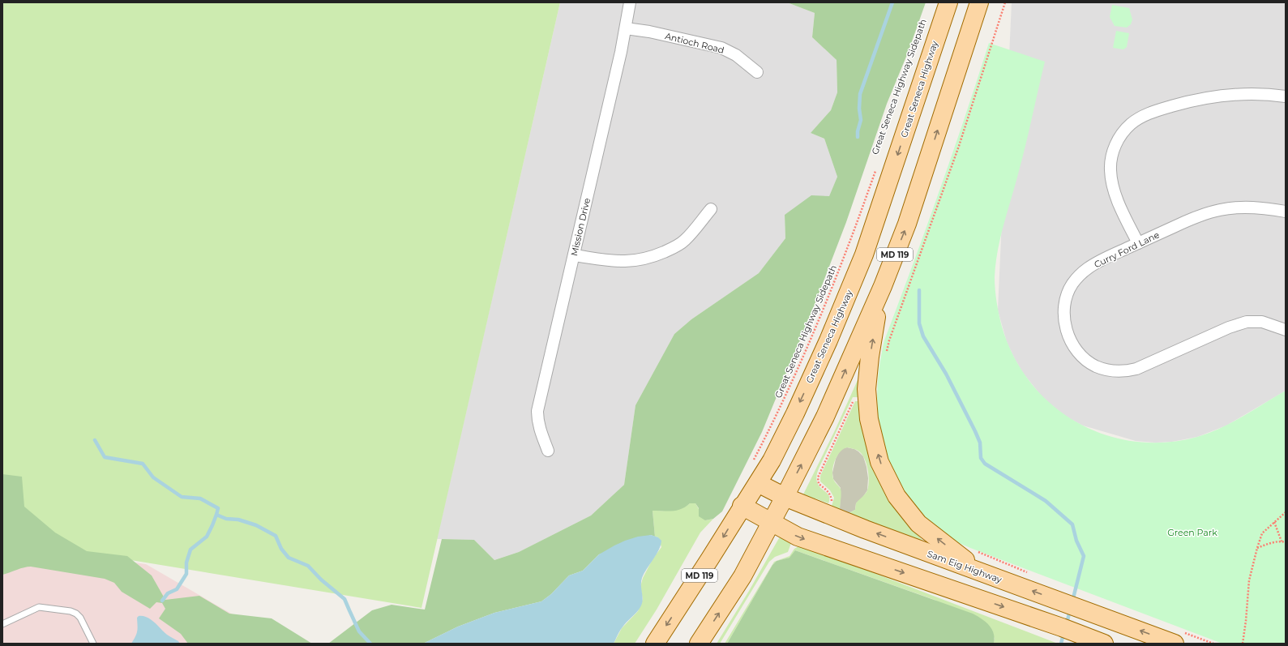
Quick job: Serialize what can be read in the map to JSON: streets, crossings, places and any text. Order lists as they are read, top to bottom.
{
  "streets": {
    "main road": ["Great Seneca Highway", "MD 119", "Sam Eig Highway"],
    "street": ["Antioch Road", "Mission Drive", "Curry Ford Lane"],
    "path": ["Great Seneca Highway Sidepath"]
  },
  "crossings": [
    ["Antioch Road", "Mission Drive"],
    ["Great Seneca Highway", "Sam Eig Highway"],
    ["MD 119", "Sam Eig Highway"]
  ],
  "parks": ["Green Park"]
}
